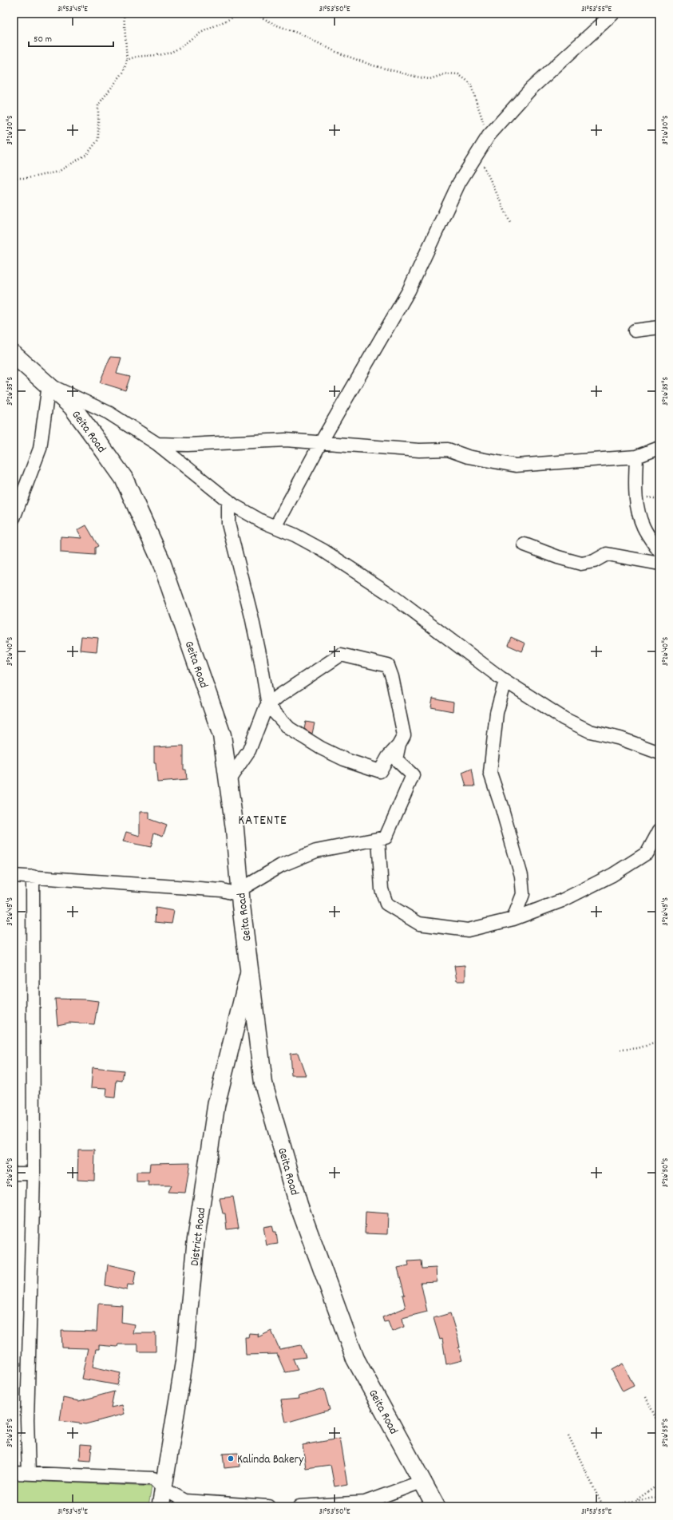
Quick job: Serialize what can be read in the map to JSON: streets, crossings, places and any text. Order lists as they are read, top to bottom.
{
  "streets": {
    "main road": ["Geita Road"],
    "street": ["District Road"]
  },
  "crossings": [
    ["Geita Road", "District Road"]
  ],
  "districts": ["KATENTE"],
  "places": ["Kalinda Bakery"],
  "scale_bar": "50 m",
  "coordinates": [
    "31°53'45\"E",
    "31°53'50\"E",
    "31°53'55\"E",
    "3°26'30\"S",
    "3°26'35\"S",
    "3°26'40\"S",
    "3°26'45\"S",
    "3°26'50\"S",
    "3°26'55\"S"
  ]
}
